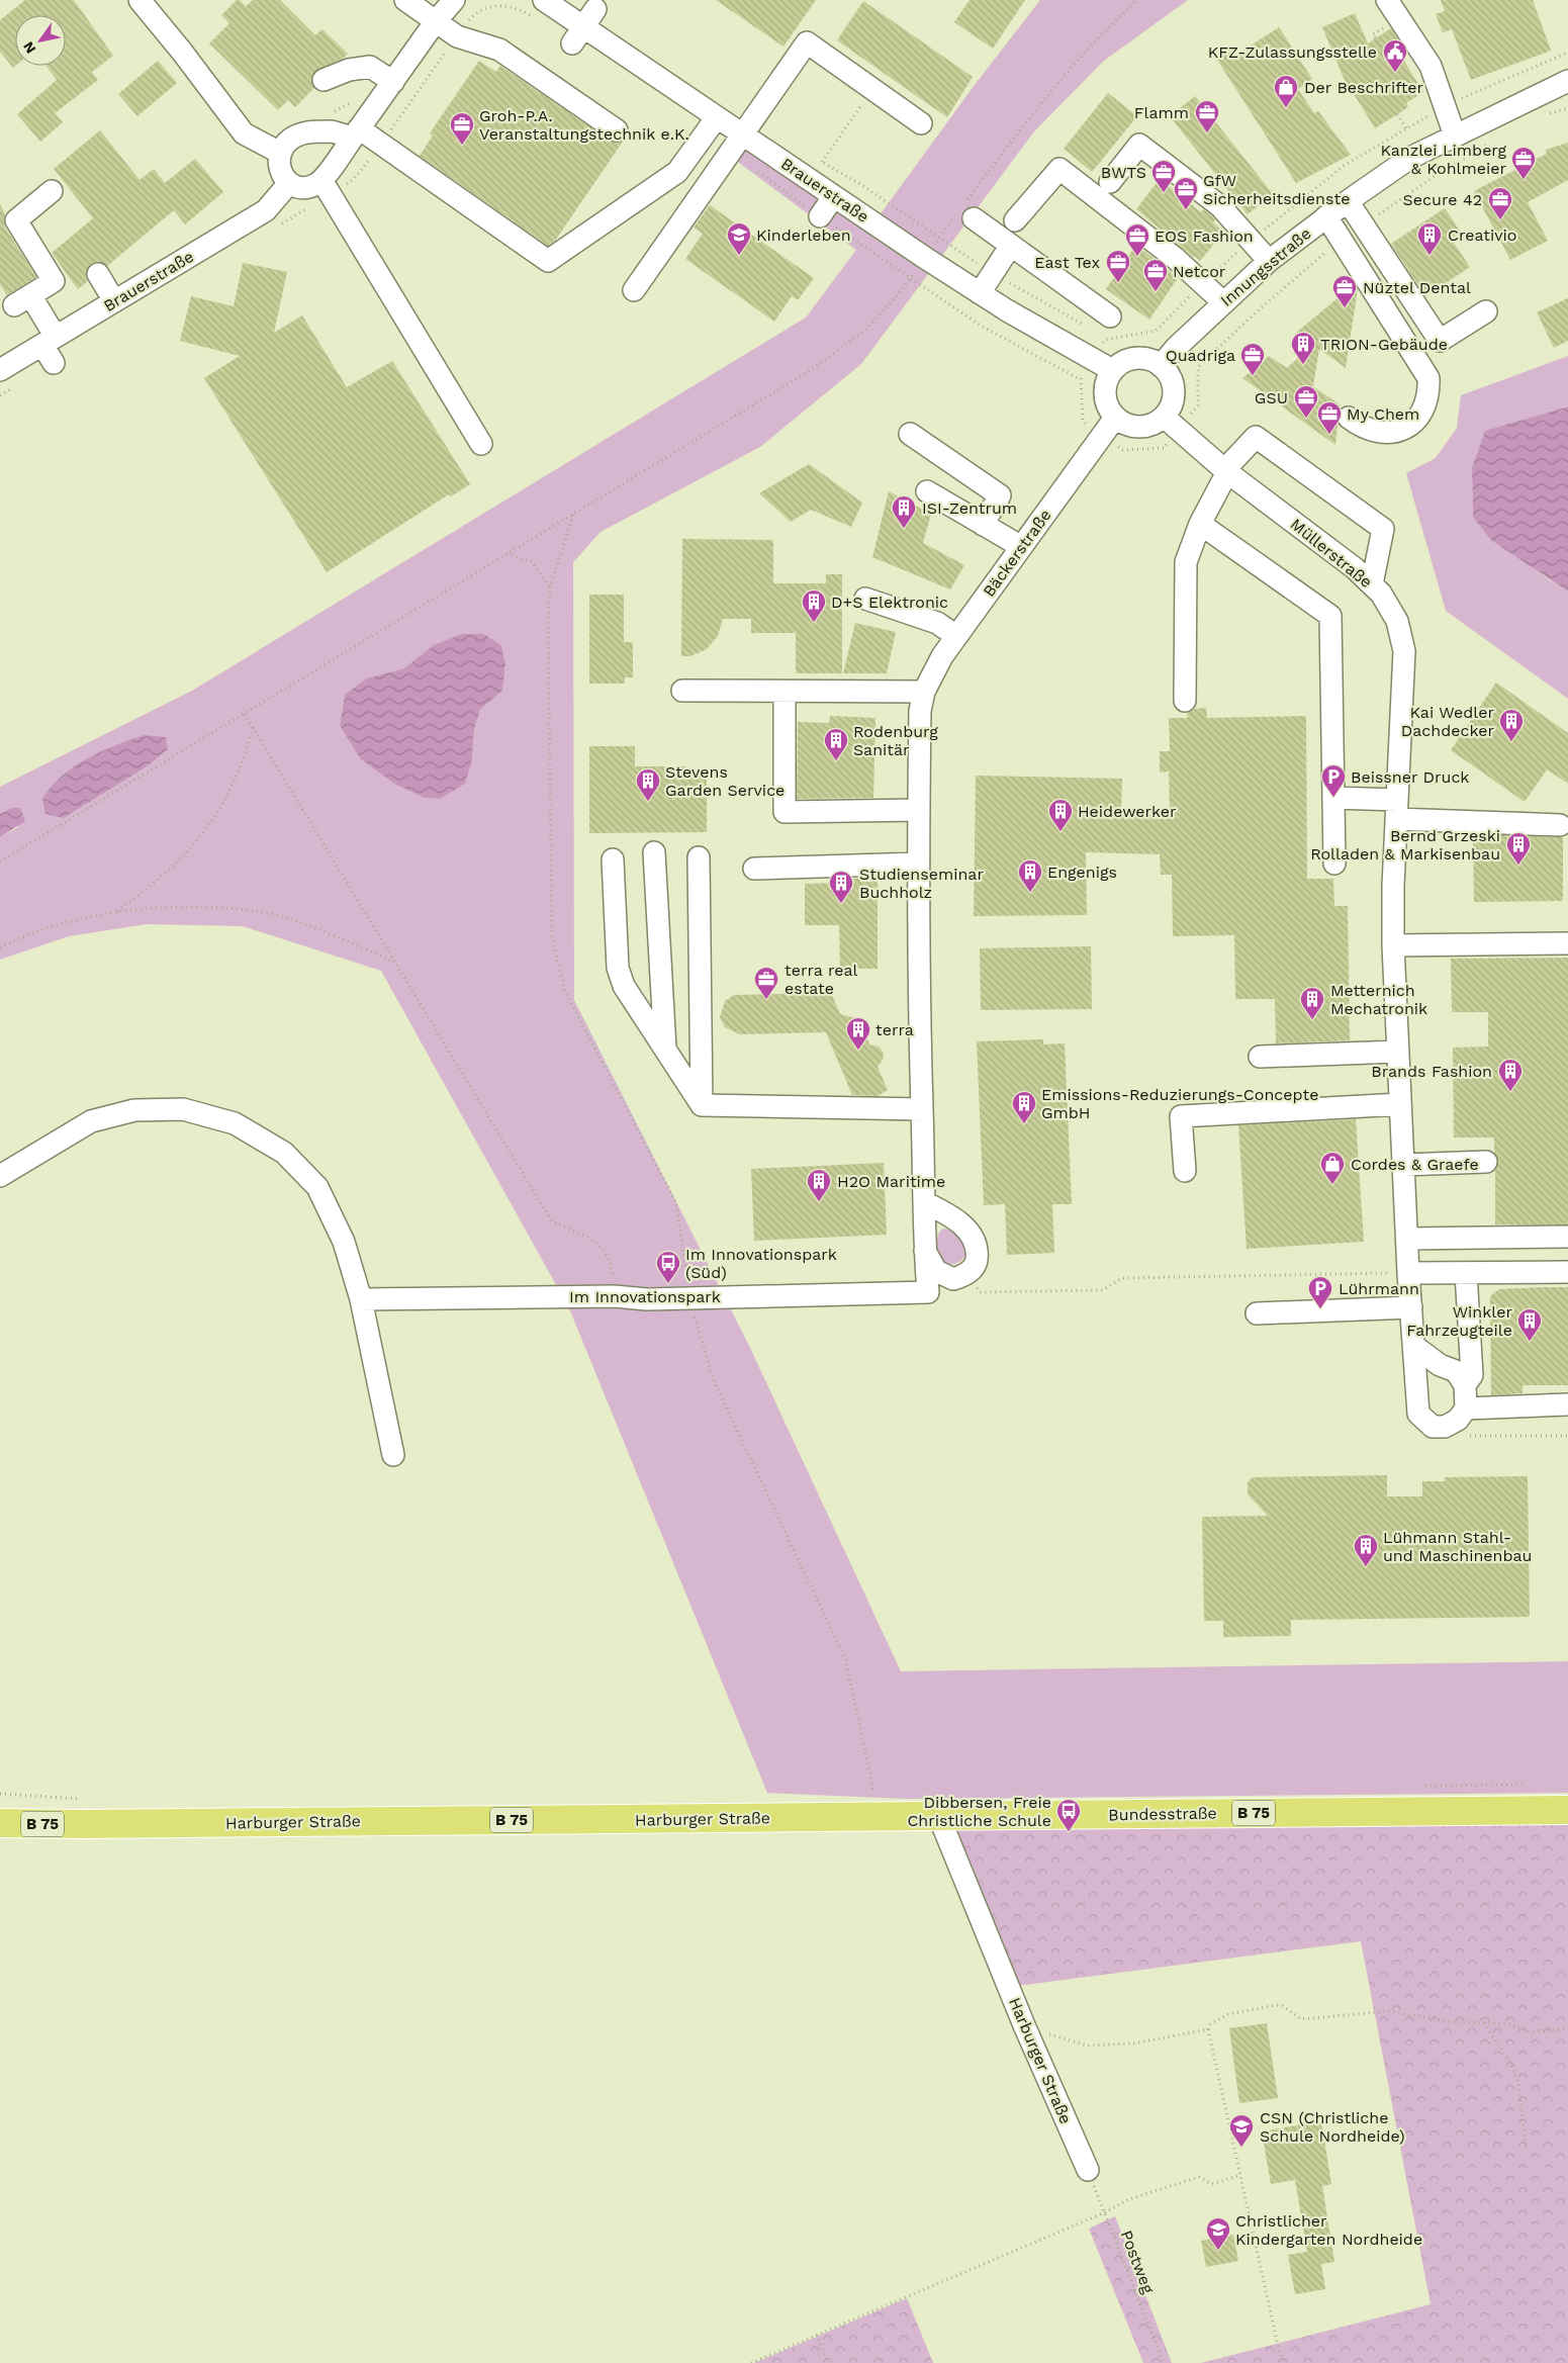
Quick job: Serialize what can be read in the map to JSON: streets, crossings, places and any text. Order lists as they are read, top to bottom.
{
  "streets": {
    "main road": ["B 75", "Bundesstraße", "Harburger Straße"],
    "street": [
      "Brauerstraße",
      "Innungsstraße",
      "Bäckerstraße",
      "Müllerstraße",
      "Im Innovationspark"
    ],
    "path": ["Postweg"]
  },
  "crossings": [
    ["Brauerstraße", "Innungsstraße"],
    ["Brauerstraße", "Bäckerstraße"],
    ["Brauerstraße", "Müllerstraße"],
    ["Innungsstraße", "Bäckerstraße"],
    ["Innungsstraße", "Müllerstraße"],
    ["Bäckerstraße", "Müllerstraße"],
    ["Bäckerstraße", "Im Innovationspark"],
    ["B 75", "Harburger Straße"],
    ["Bundesstraße", "Harburger Straße"],
    ["Harburger Straße", "Postweg"]
  ],
  "places": {
    "public building": ["KFZ-Zulassungsstelle"],
    "shop": ["Der Beschrifter", "Cordes & Graefe"],
    "office": [
      "Flamm",
      "Groh-P.A. Veranstaltungstechnik e.K.",
      "Kanzlei Limberg & Kohlmeier",
      "BWTS",
      "GfW Sicherheitsdienste",
      "Secure 42",
      "EOS Fashion",
      "East Tex",
      "Netcor",
      "Nüztel Dental",
      "Quadriga",
      "GSU",
      "My Chem",
      "terra real estate"
    ],
    "school or university": ["Kinderleben", "CSN (Christliche Schule Nordheide)", "Christlicher Kindergarten Nordheide"],
    "building": [
      "Creativio",
      "TRION-Gebäude",
      "ISI-Zentrum",
      "D+S Elektronic",
      "Kai Wedler Dachdecker",
      "Rodenburg Sanitär",
      "Stevens Garden Service",
      "Heidewerker",
      "Bernd Grzeski Rolladen & Markisenbau",
      "Engenigs",
      "Studienseminar Buchholz",
      "Metternich Mechatronik",
      "terra",
      "Brands Fashion",
      "Emissions-Reduzierungs-Concepte GmbH",
      "H2O Maritime",
      "Winkler Fahrzeugteile",
      "Lühmann Stahl- und Maschinenbau"
    ],
    "parking": ["Beissner Druck", "Lührmann"],
    "bus stop": ["Im Innovationspark (Süd)", "Dibbersen, Freie Christliche Schule"]
  },
  "north": "bottom left"
}
